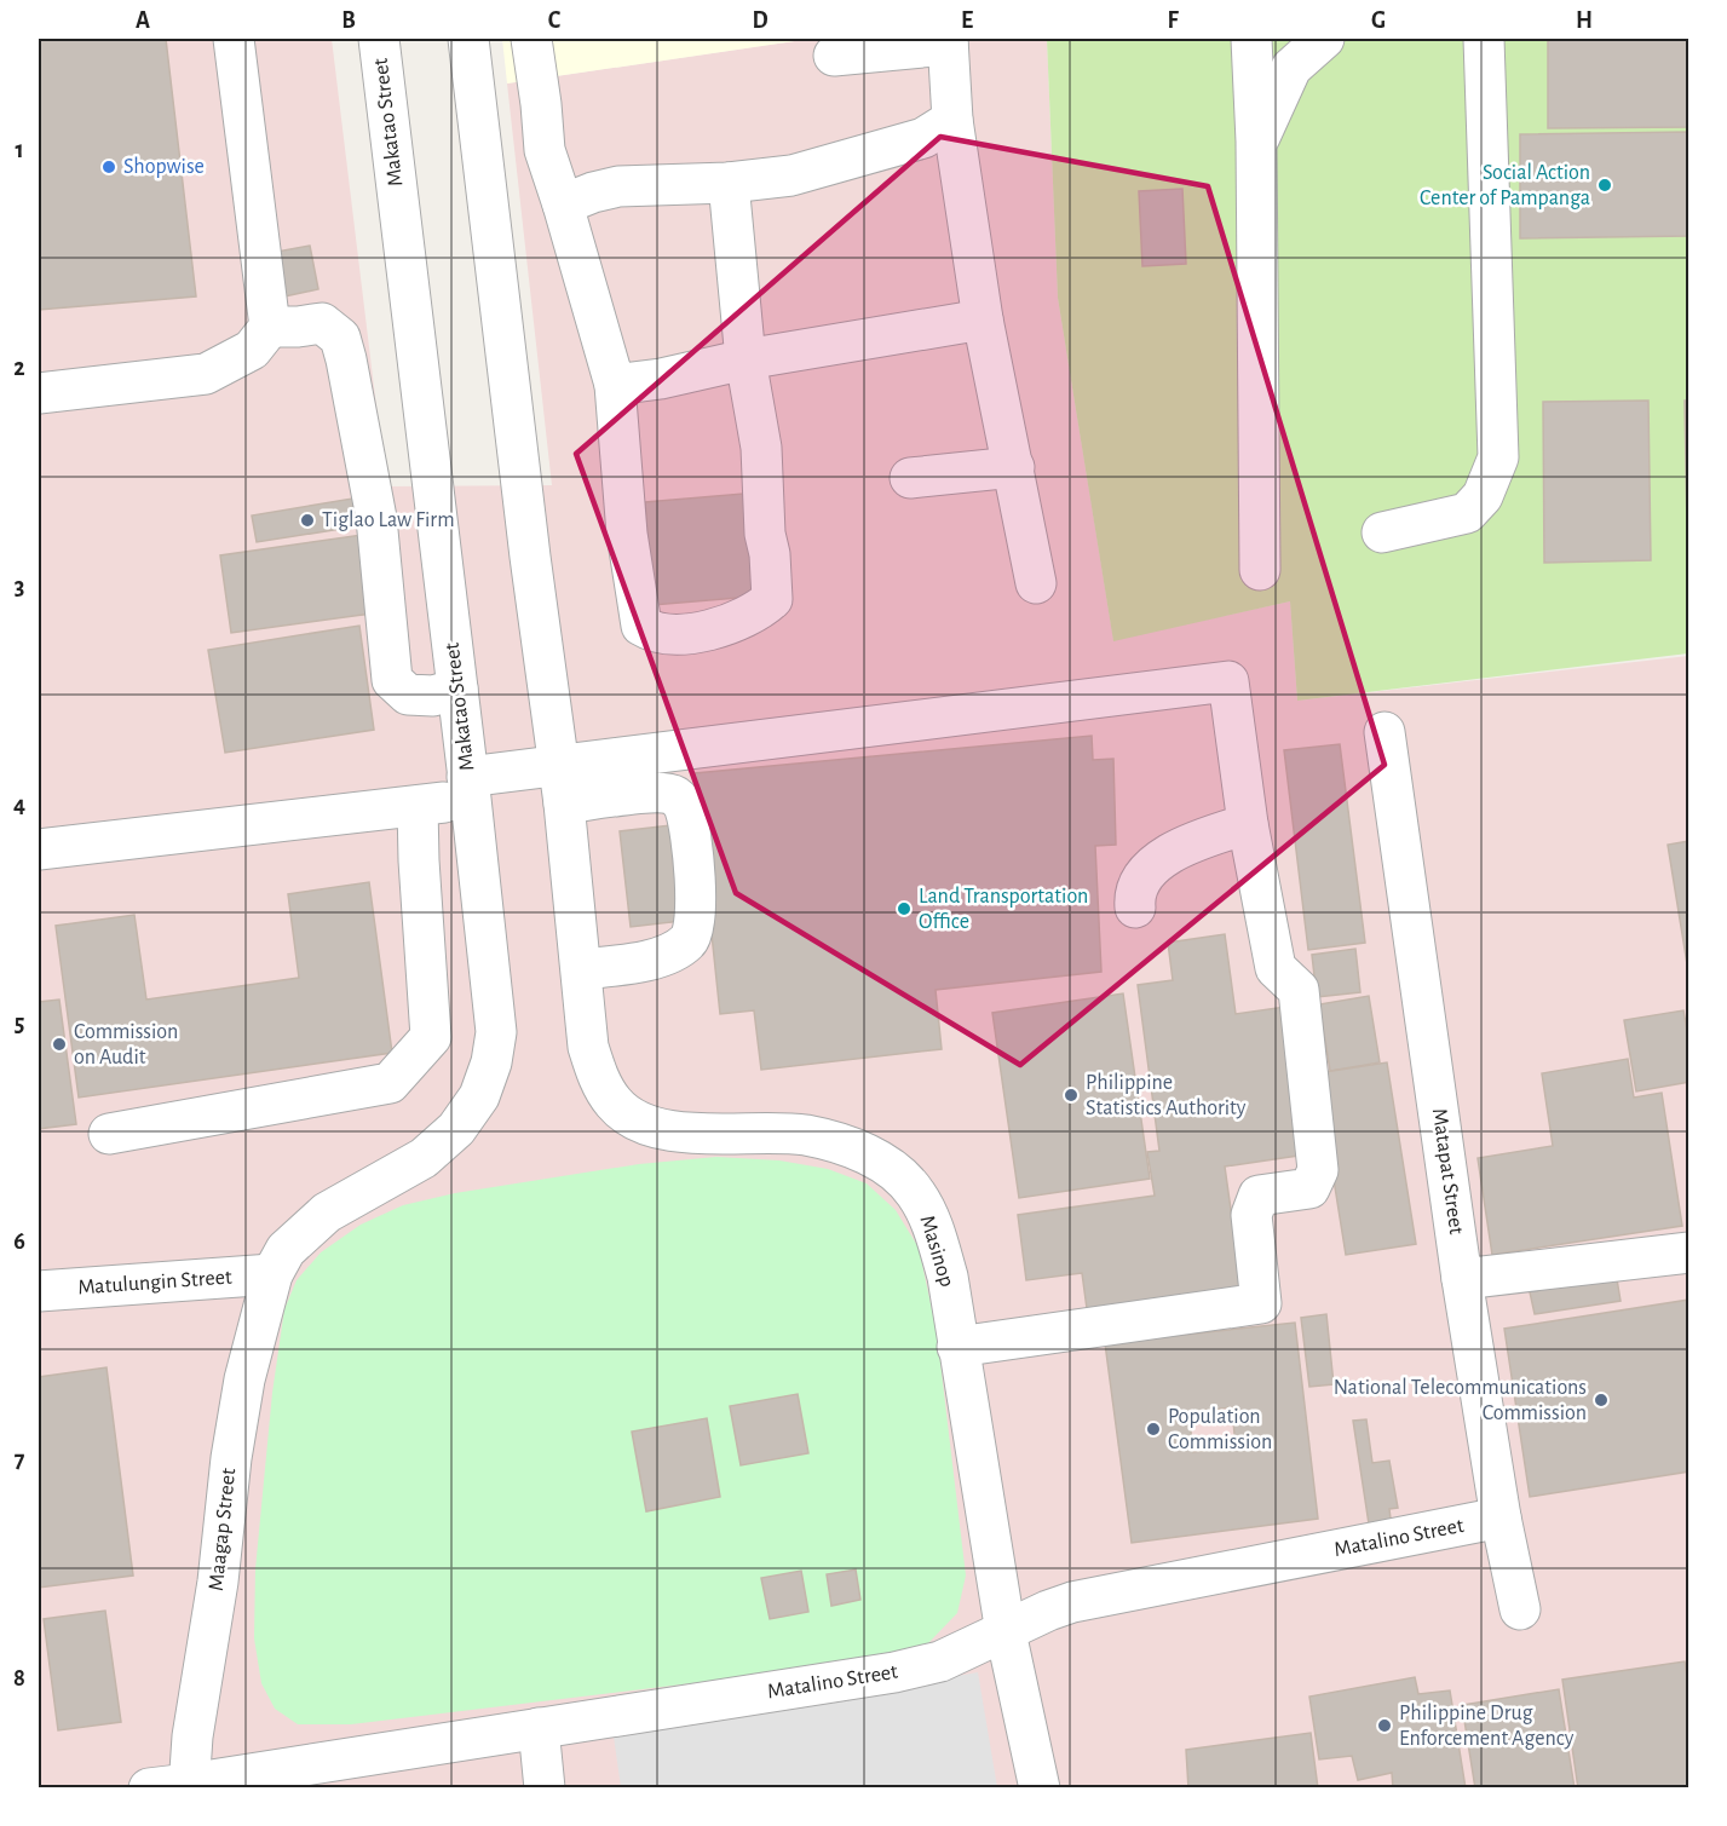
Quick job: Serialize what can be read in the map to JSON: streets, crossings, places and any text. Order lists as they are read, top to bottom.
{
  "streets": {
    "street": [
      "Makatao Street",
      "Matapat Street",
      "Masinop",
      "Matulungin Street",
      "Maagap Street",
      "Matalino Street"
    ]
  },
  "crossings": [
    ["Makatao Street", "Matulungin Street"],
    ["Makatao Street", "Maagap Street"],
    ["Matapat Street", "Matalino Street"],
    ["Masinop", "Matalino Street"],
    ["Matulungin Street", "Maagap Street"],
    ["Maagap Street", "Matalino Street"]
  ],
  "places": [
    "Shopwise",
    "Social Action Center of Pampanga",
    "Tiglao Law Firm",
    "Land Transportation Office",
    "Commission on Audit",
    "Philippine Statistics Authority",
    "National Telecommunications Commission",
    "Population Commission",
    "Philippine Drug Enforcement Agency"
  ],
  "grid": {
    "columns": [
      "A",
      "B",
      "C",
      "D",
      "E",
      "F",
      "G",
      "H"
    ],
    "rows": [
      "1",
      "2",
      "3",
      "4",
      "5",
      "6",
      "7",
      "8"
    ]
  }
}
